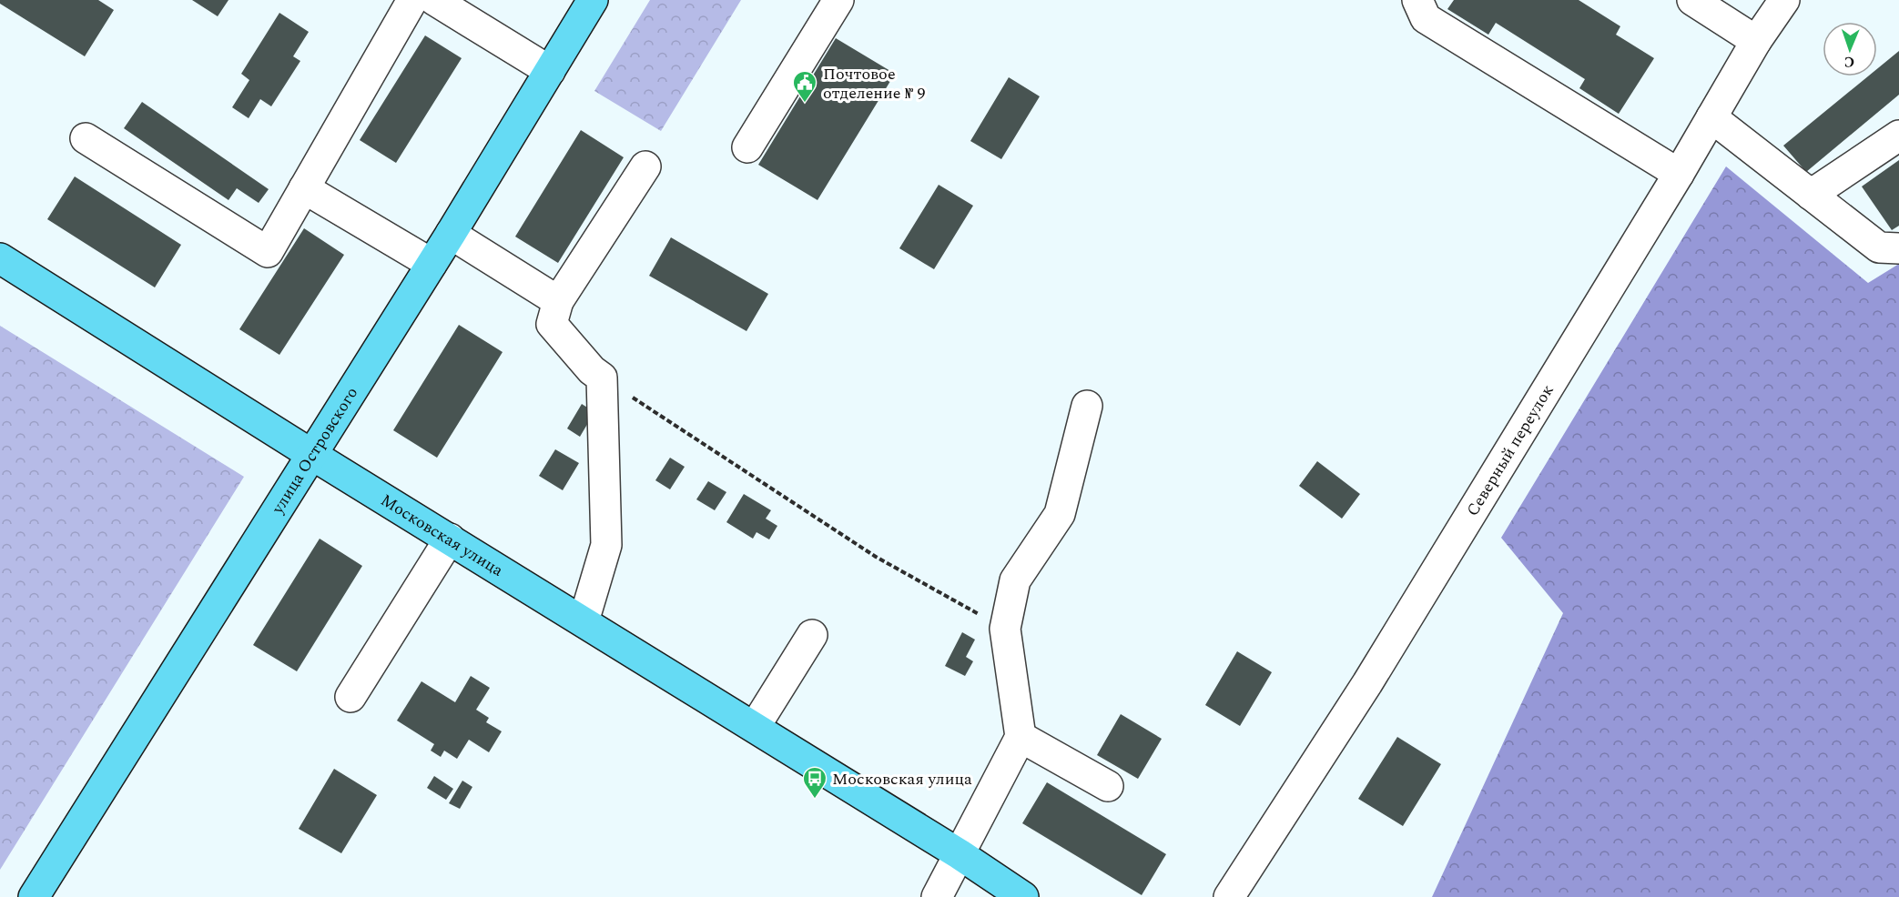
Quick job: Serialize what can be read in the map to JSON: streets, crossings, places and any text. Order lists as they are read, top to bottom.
{
  "streets": {
    "main road": ["улица Островского", "Московская улица"],
    "street": ["Северный переулок"]
  },
  "crossings": [
    ["улица Островского", "Московская улица"]
  ],
  "places": {
    "public building": ["Почтовое отделение № 9"],
    "bus stop": ["Московская улица"]
  },
  "north": "bottom"
}
